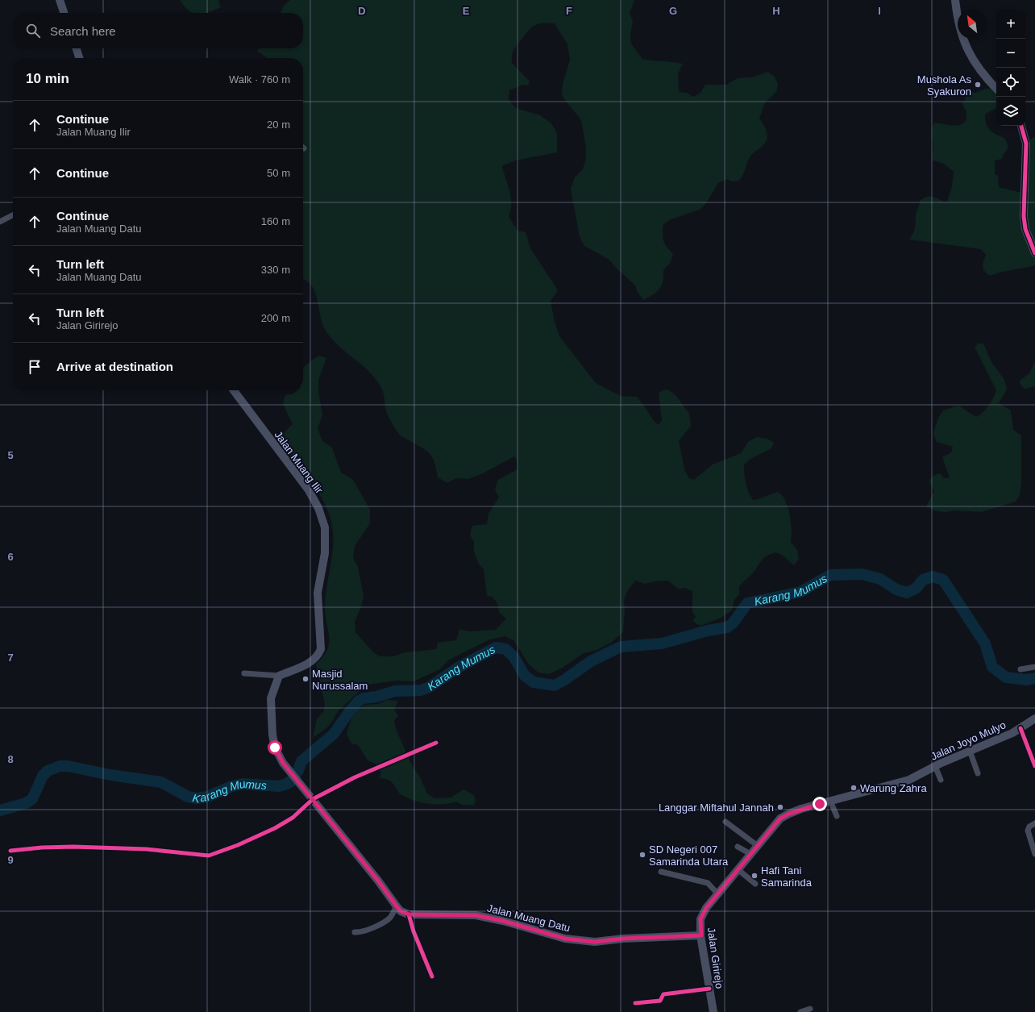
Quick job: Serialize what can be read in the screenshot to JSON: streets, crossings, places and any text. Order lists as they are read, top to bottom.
{
  "streets": {
    "main road": [
      "Jalan Muang Ilir",
      "Jalan Joyo Mulyo",
      "Jalan Muang Datu",
      "Jalan Girirejo"
    ]
  },
  "crossings": [
    ["Jalan Joyo Mulyo", "Jalan Girirejo"],
    ["Jalan Muang Datu", "Jalan Girirejo"]
  ],
  "water": ["Karang Mumus"],
  "places": [
    "Mushola As Syakuron",
    "Masjid Nurussalam",
    "Warung Zahra",
    "Langgar Miftahul Jannah",
    "SD Negeri 007 Samarinda Utara",
    "Hafi Tani Samarinda"
  ],
  "north": "top left",
  "page": {
    "map_buttons": ["+", "−"],
    "search": "Search here",
    "heading": ["10 min", "Walk · 760 m"],
    "list": [
      ["Continue", "Jalan Muang Ilir", "20 m"],
      ["Continue", "50 m"],
      ["Continue", "Jalan Muang Datu", "160 m"],
      ["Turn left", "Jalan Muang Datu", "330 m"],
      ["Turn left", "Jalan Girirejo", "200 m"],
      "Arrive at destination"
    ]
  },
  "grid": {
    "columns": [
      "D",
      "E",
      "F",
      "G",
      "H",
      "I"
    ],
    "rows": [
      "5",
      "6",
      "7",
      "8",
      "9"
    ]
  }
}
